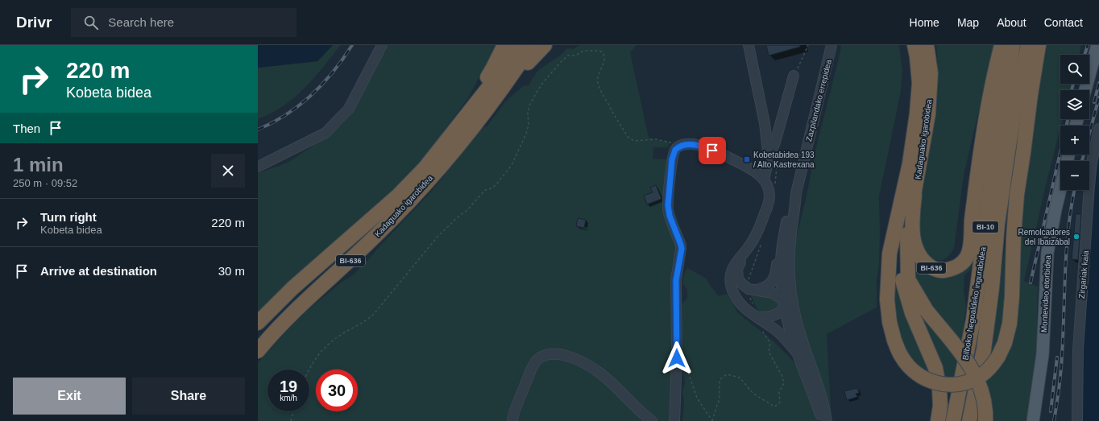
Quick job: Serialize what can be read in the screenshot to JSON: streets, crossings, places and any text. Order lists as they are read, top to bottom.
{
  "streets": {
    "highway": [
      "Kadaguako igarobidea",
      "BI-10",
      "BI-636",
      "Bilboko hegoaldeko ingurabidea"
    ],
    "main road": ["Montevideo etorbidea"],
    "street": ["Zazpilandako errepidea", "Zirgariak kaia"]
  },
  "crossings": [
    ["Kadaguako igarobidea", "BI-636"]
  ],
  "places": {
    "transit": ["Kobetabidea 193 / Alto Kastrexana"],
    "other": ["Remolcadores del Ibaizábal"]
  },
  "page": {
    "header": "Drivr",
    "search": "Search here",
    "nav": [
      "Home",
      "Map",
      "About",
      "Contact"
    ],
    "turn": ["220 m", "Kobeta bidea"],
    "map_buttons": ["+", "−"],
    "then": "Then",
    "heading": ["1 min", "250 m · 09:52"],
    "list": [
      {
        "name": "Turn right",
        "note": "Kobeta bidea",
        "value": "220 m"
      },
      {
        "name": "Arrive at destination",
        "value": "30 m"
      }
    ],
    "speed": "19 km/h",
    "limit": "30",
    "buttons": ["Exit", "Share"]
  }
}
